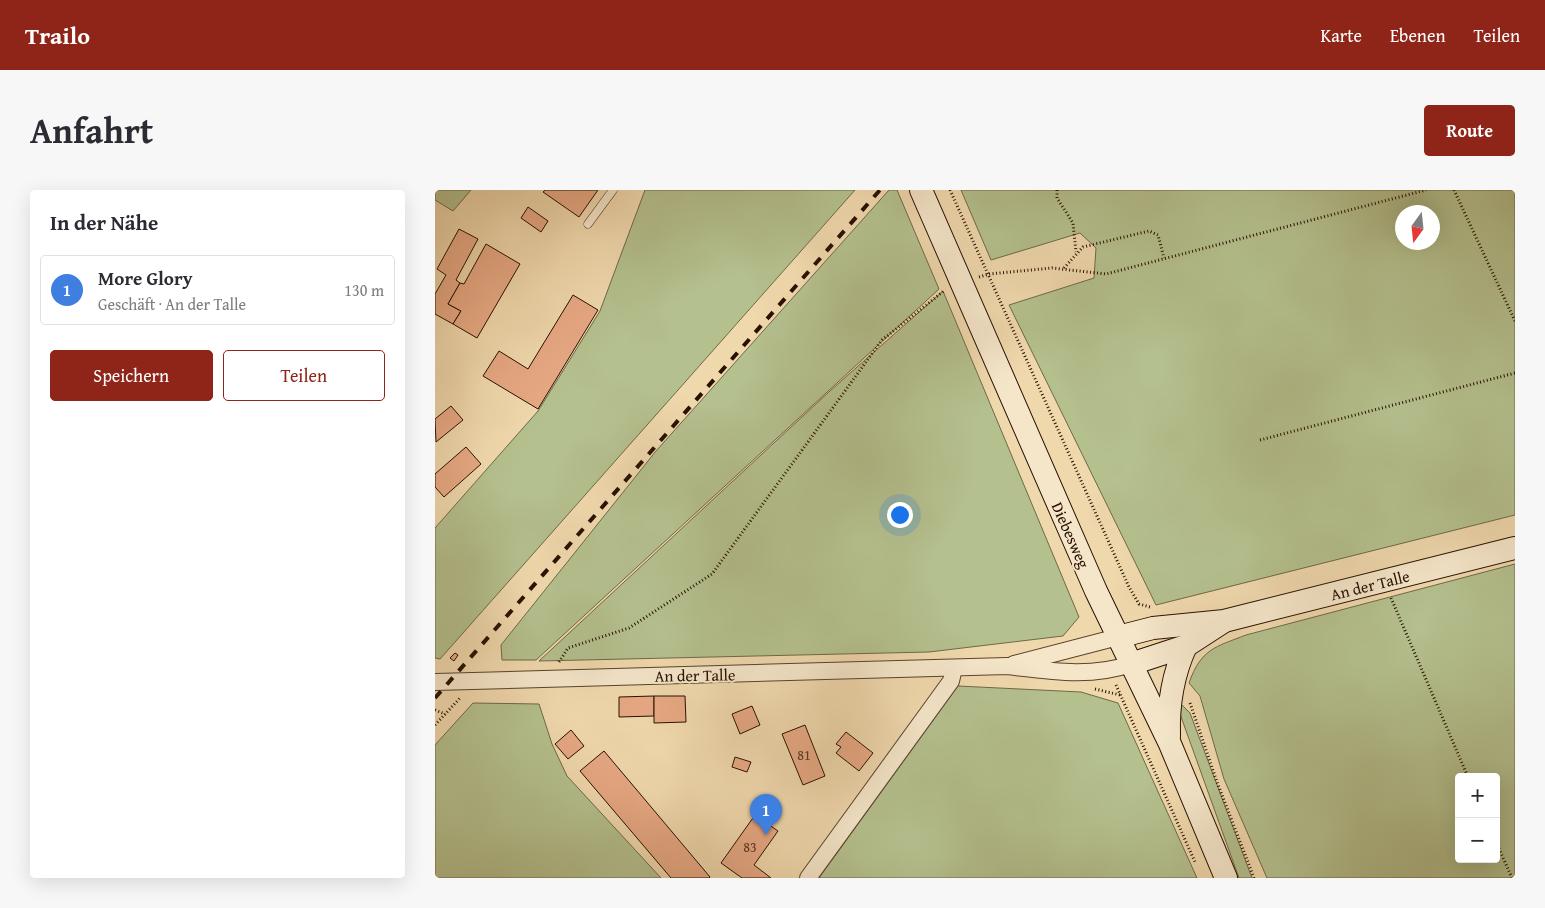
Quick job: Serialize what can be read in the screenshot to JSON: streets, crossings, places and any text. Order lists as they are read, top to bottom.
{
  "streets": {
    "main road": ["Diebesweg", "An der Talle"]
  },
  "crossings": [
    ["Diebesweg", "An der Talle"]
  ],
  "house_numbers": ["81", "83"],
  "north": "bottom",
  "page": {
    "header": "Trailo",
    "nav": ["Karte", "Ebenen", "Teilen"],
    "title": "Anfahrt",
    "buttons": [
      "Route",
      ["Speichern", "Teilen"]
    ],
    "heading": "In der Nähe",
    "list": [
      {
        "mark": "1",
        "name": "More Glory",
        "note": "Geschäft · An der Talle",
        "value": "130 m"
      }
    ],
    "map_buttons": ["+", "−"],
    "pins": "1"
  }
}
